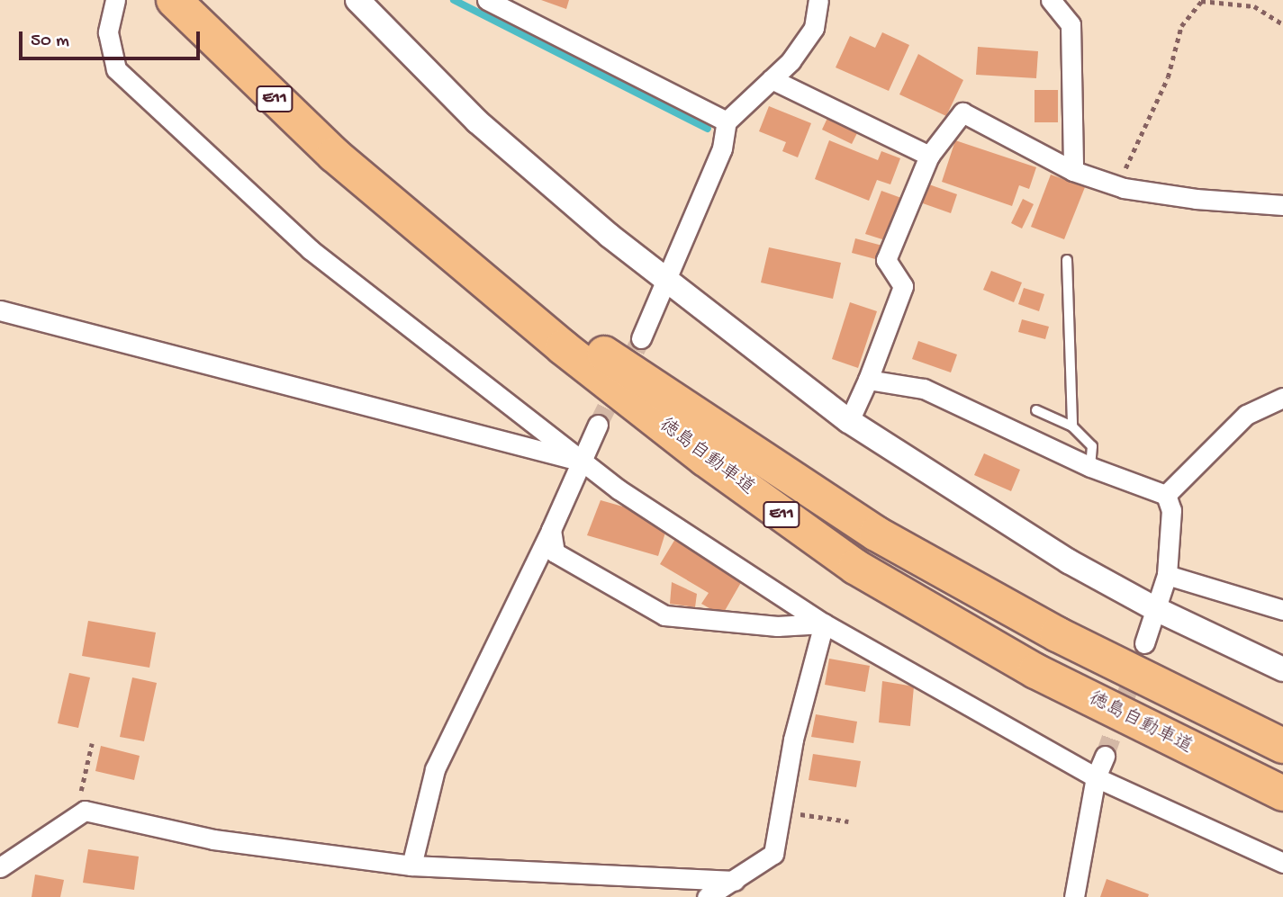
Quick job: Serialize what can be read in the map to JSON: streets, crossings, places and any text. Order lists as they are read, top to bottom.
{
  "streets": {
    "highway": ["E11", "徳島自動車道"]
  },
  "scale_bar": "50 m"
}
